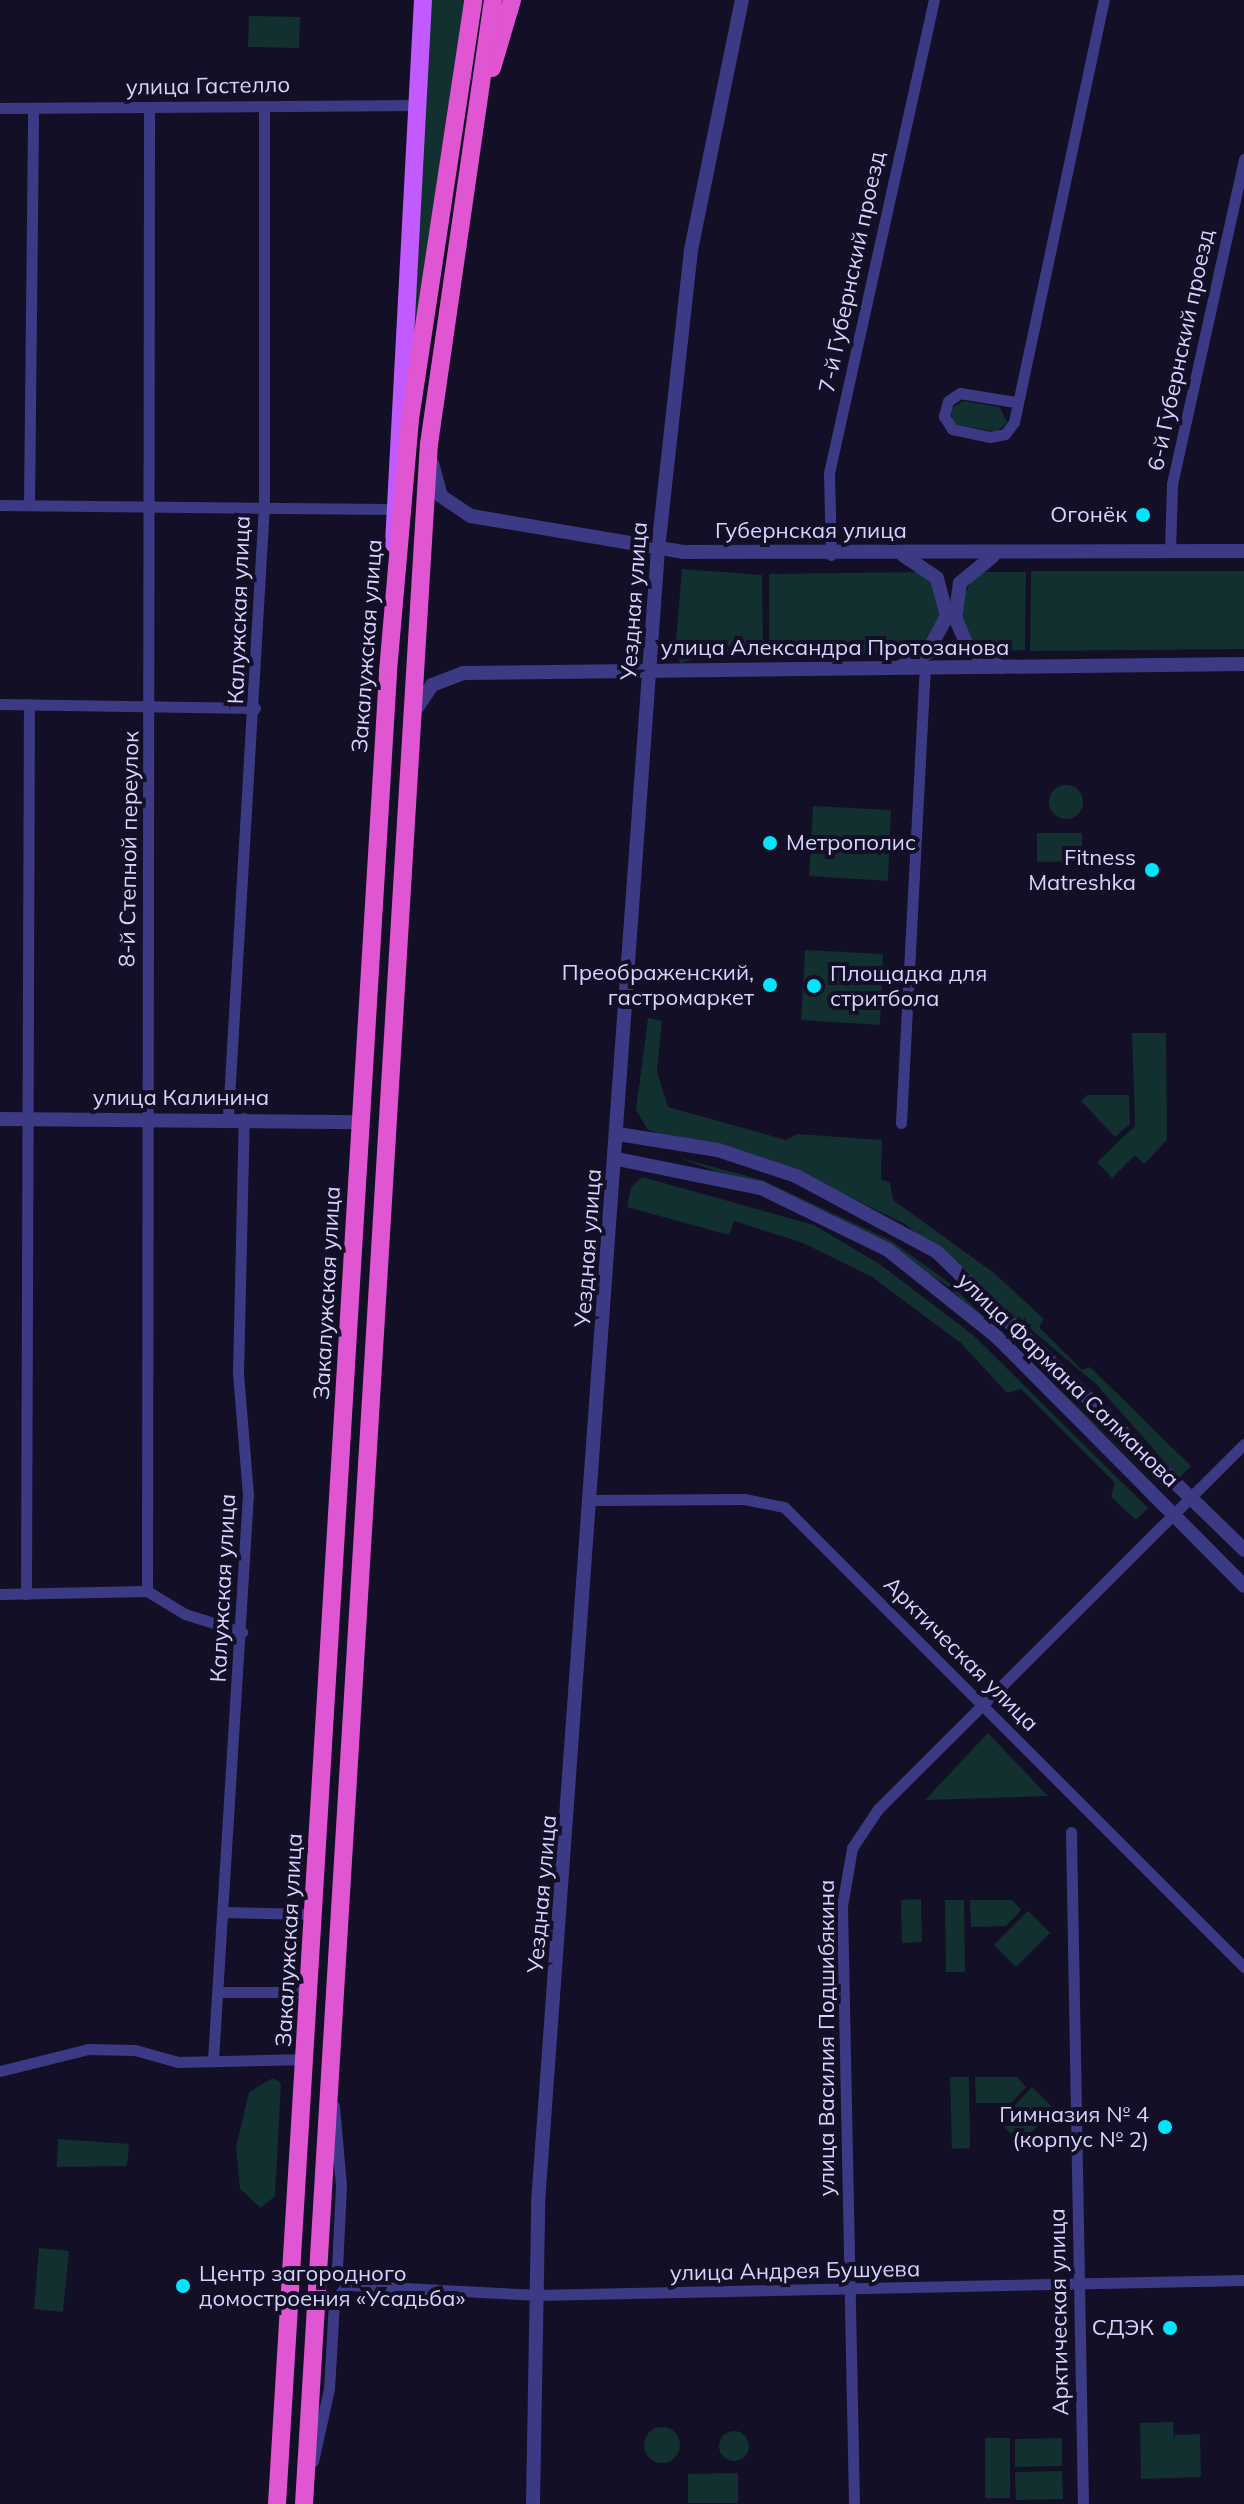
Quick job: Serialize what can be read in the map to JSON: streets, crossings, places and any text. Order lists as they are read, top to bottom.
{
  "streets": {
    "highway": ["Закалужская улица"],
    "street": [
      "улица Гастелло",
      "7-й Губернский проезд",
      "6-й Губернский проезд",
      "Губернская улица",
      "Уездная улица",
      "Калужская улица",
      "улица Александра Протозанова",
      "8-й Степной переулок",
      "улица Калинина",
      "улица Фармана Салманова",
      "Арктическая улица",
      "улица Василия Подшибякина",
      "улица Андрея Бушуева"
    ]
  },
  "crossings": [
    ["улица Гастелло", "Калужская улица"],
    ["улица Гастелло", "8-й Степной переулок"],
    ["7-й Губернский проезд", "Губернская улица"],
    ["6-й Губернский проезд", "Губернская улица"],
    ["Губернская улица", "Уездная улица"],
    ["Уездная улица", "улица Александра Протозанова"],
    ["Уездная улица", "улица Фармана Салманова"],
    ["Уездная улица", "Арктическая улица"],
    ["Уездная улица", "улица Андрея Бушуева"],
    ["Калужская улица", "улица Калинина"],
    ["Закалужская улица", "улица Калинина"],
    ["8-й Степной переулок", "улица Калинина"],
    ["улица Фармана Салманова", "улица Василия Подшибякина"],
    ["Арктическая улица", "улица Василия Подшибякина"],
    ["Арктическая улица", "улица Андрея Бушуева"],
    ["улица Василия Подшибякина", "улица Андрея Бушуева"]
  ],
  "places": [
    "Огонёк",
    "Метрополис",
    "Fitness Matreshka",
    "Преображенский, гастромаркет",
    "Площадка для стритбола",
    "Гимназия № 4 (корпус № 2)",
    "Центр загородного домостроения «Усадьба»",
    "СДЭК"
  ]
}
